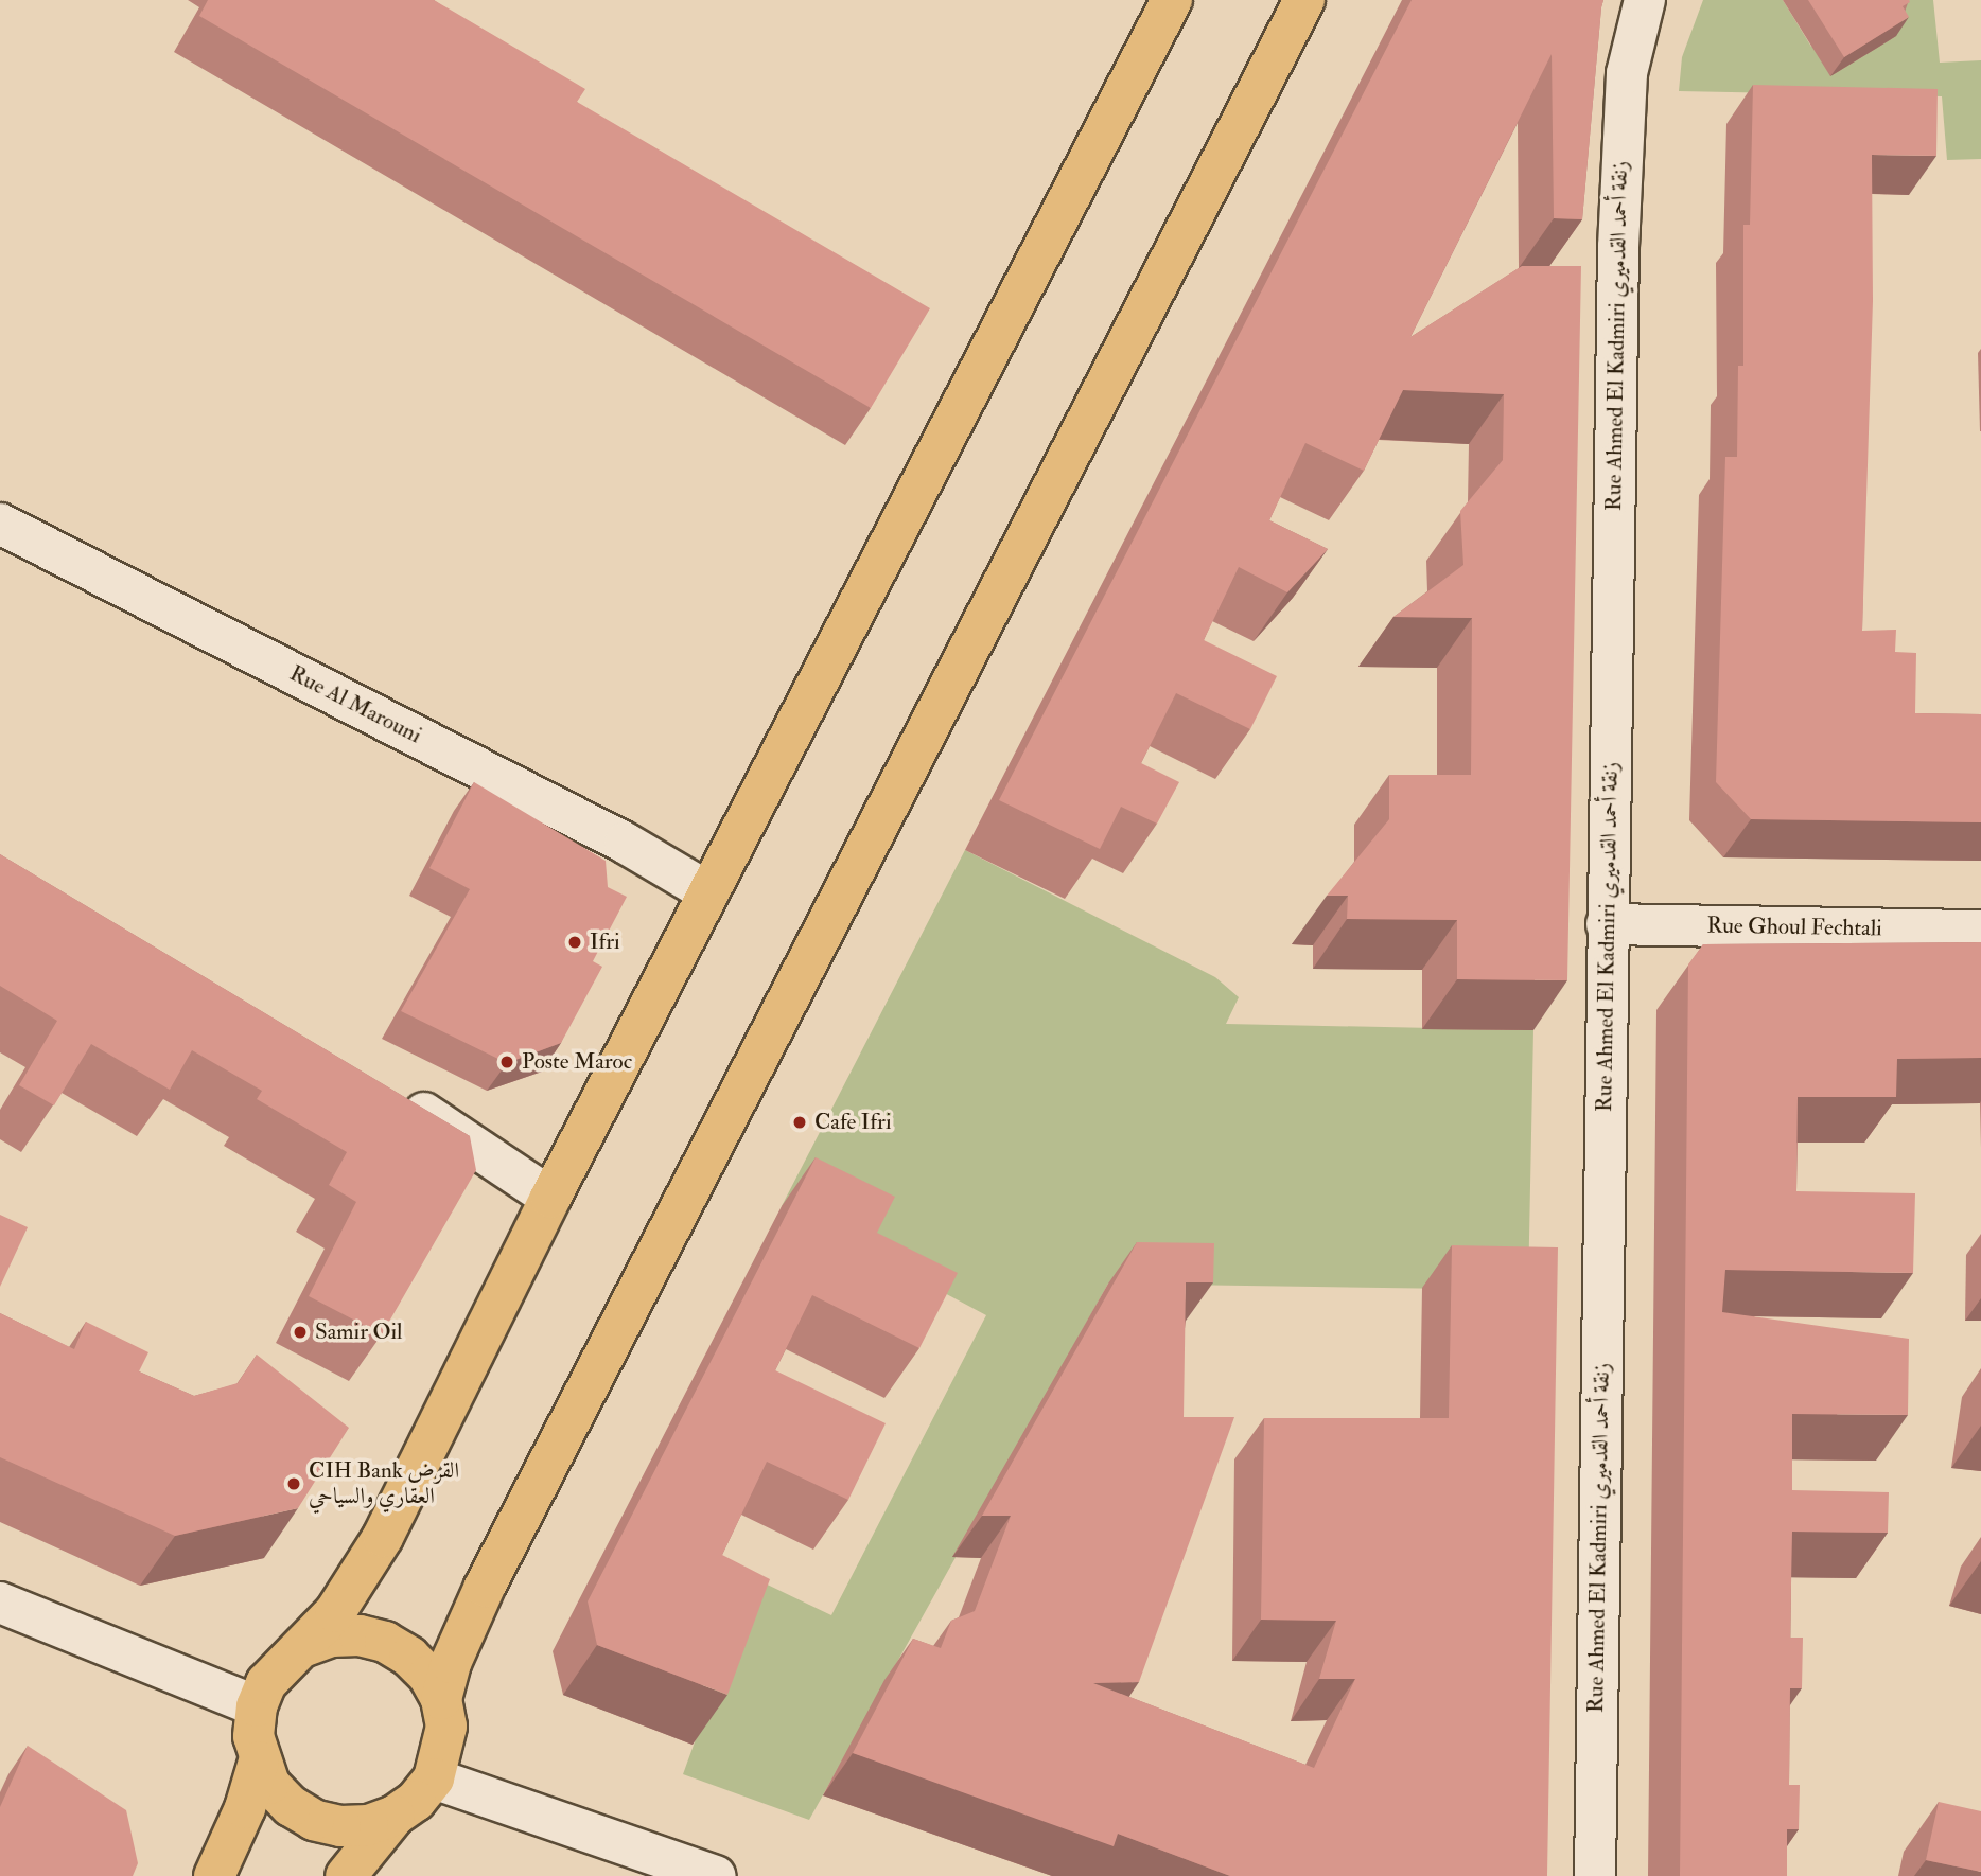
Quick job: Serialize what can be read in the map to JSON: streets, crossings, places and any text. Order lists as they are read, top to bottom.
{
  "streets": {
    "street": ["Rue Ahmed El Kadmiri زنقة أحمد القدميري", "Rue Al Marouni", "Rue Ghoul Fechtali"]
  },
  "crossings": [
    ["Rue Ahmed El Kadmiri زنقة أحمد القدميري", "Rue Ghoul Fechtali"]
  ],
  "places": [
    "Ifri",
    "Poste Maroc",
    "Cafe Ifri",
    "Samir Oil",
    "CIH Bank القرض العقاري والسياحي"
  ]
}
